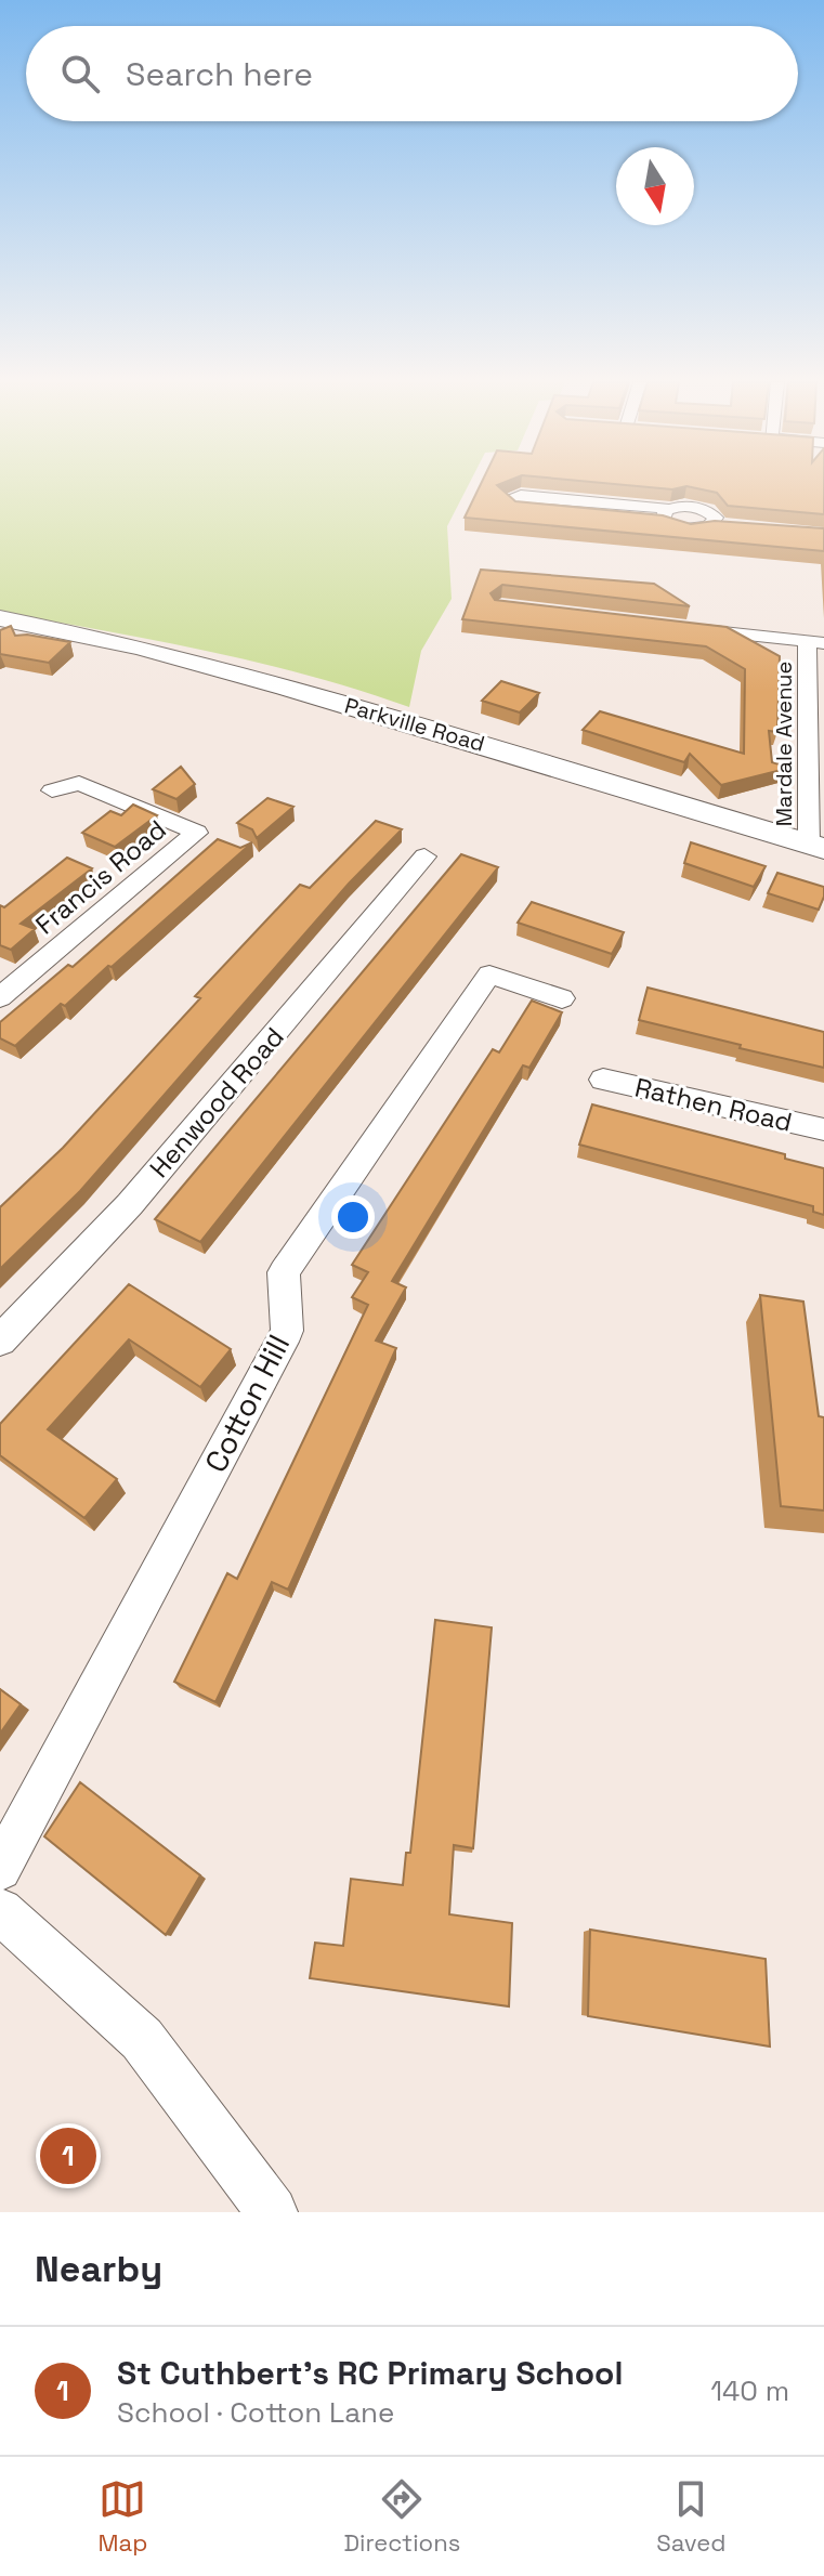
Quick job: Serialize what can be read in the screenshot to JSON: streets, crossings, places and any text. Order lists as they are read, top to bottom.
{
  "streets": {
    "street": [
      "Parkville Road",
      "Mardale Avenue",
      "Francis Road",
      "Henwood Road",
      "Rathen Road",
      "Cotton Hill"
    ]
  },
  "crossings": [
    ["Parkville Road", "Mardale Avenue"]
  ],
  "north": "bottom",
  "page": {
    "search": "Search here",
    "pins": "1",
    "heading": "Nearby",
    "list": [
      {
        "mark": "1",
        "name": "St Cuthbert's RC Primary School",
        "note": "School · Cotton Lane",
        "value": "140 m"
      }
    ],
    "nav": ["Map", "Directions", "Saved"]
  }
}
